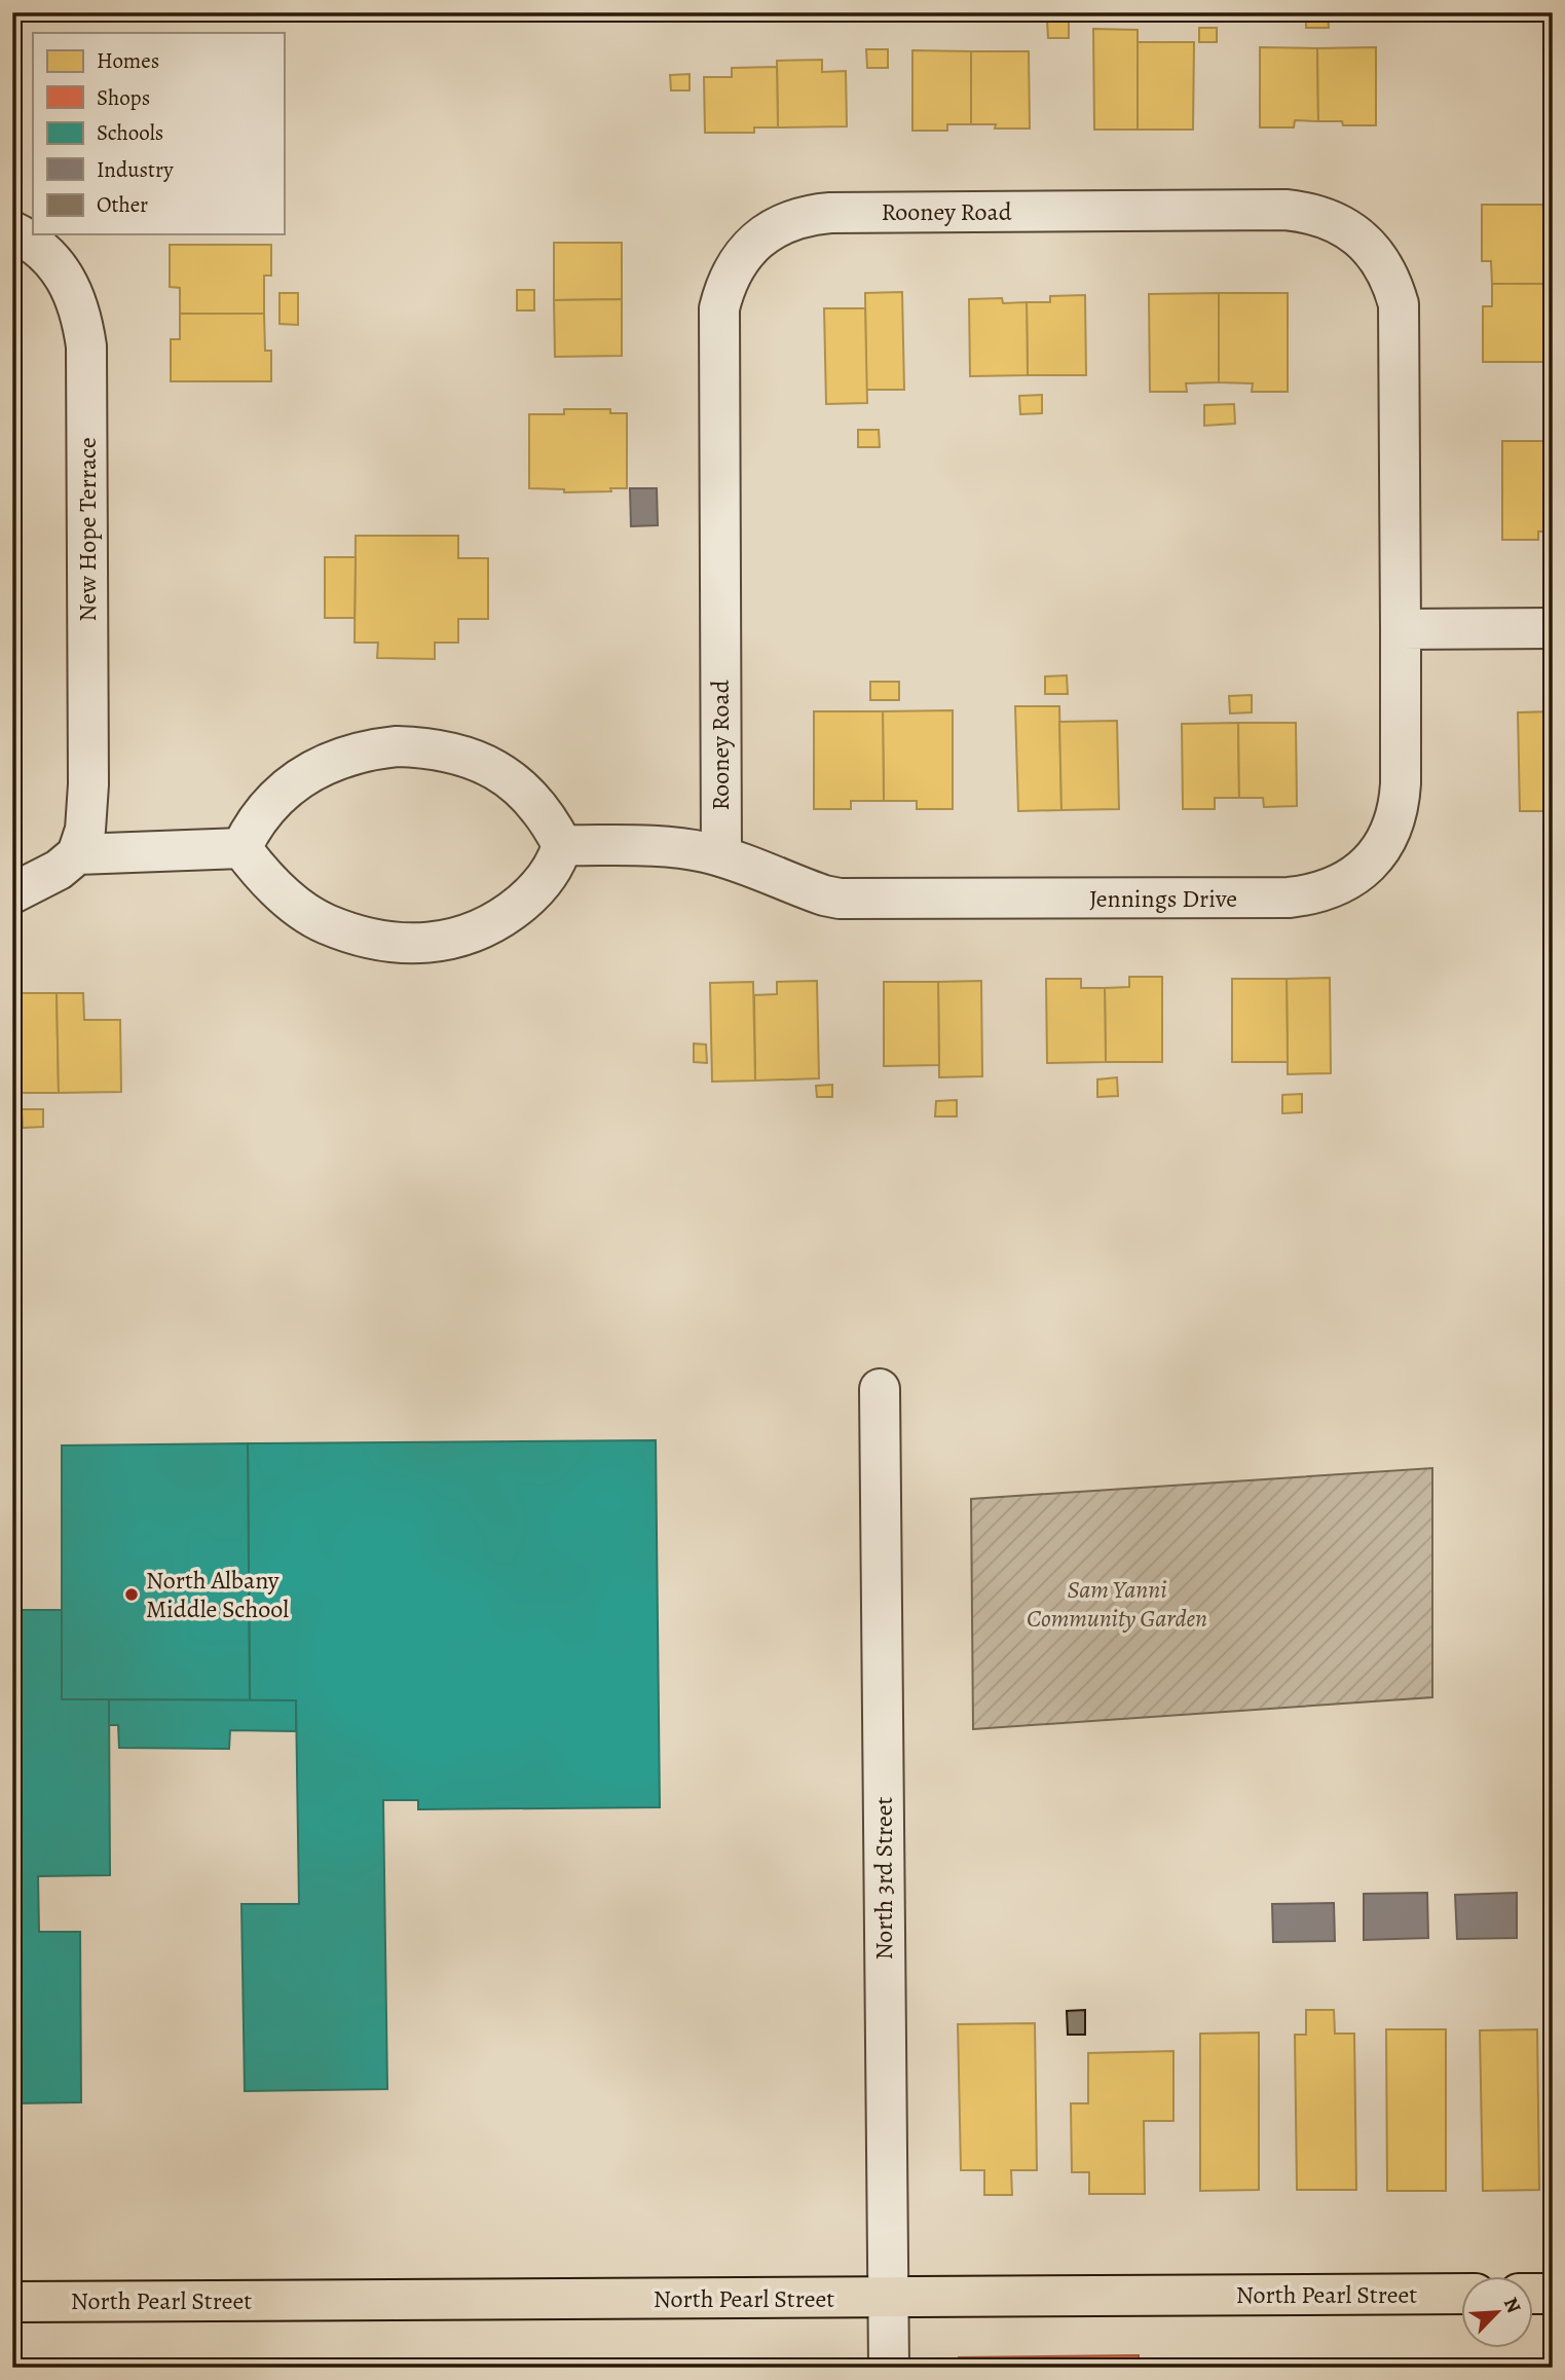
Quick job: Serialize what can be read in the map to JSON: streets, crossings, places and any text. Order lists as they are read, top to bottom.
{
  "streets": {
    "main road": ["North Pearl Street"],
    "street": [
      "Rooney Road",
      "New Hope Terrace",
      "Jennings Drive",
      "North 3rd Street"
    ]
  },
  "crossings": [
    ["Rooney Road", "Jennings Drive"],
    ["North 3rd Street", "North Pearl Street"]
  ],
  "parks": ["Sam Yanni Community Garden"],
  "places": ["North Albany Middle School"],
  "legend": [
    "Homes",
    "Shops",
    "Schools",
    "Industry",
    "Other"
  ],
  "north": "top right"
}
